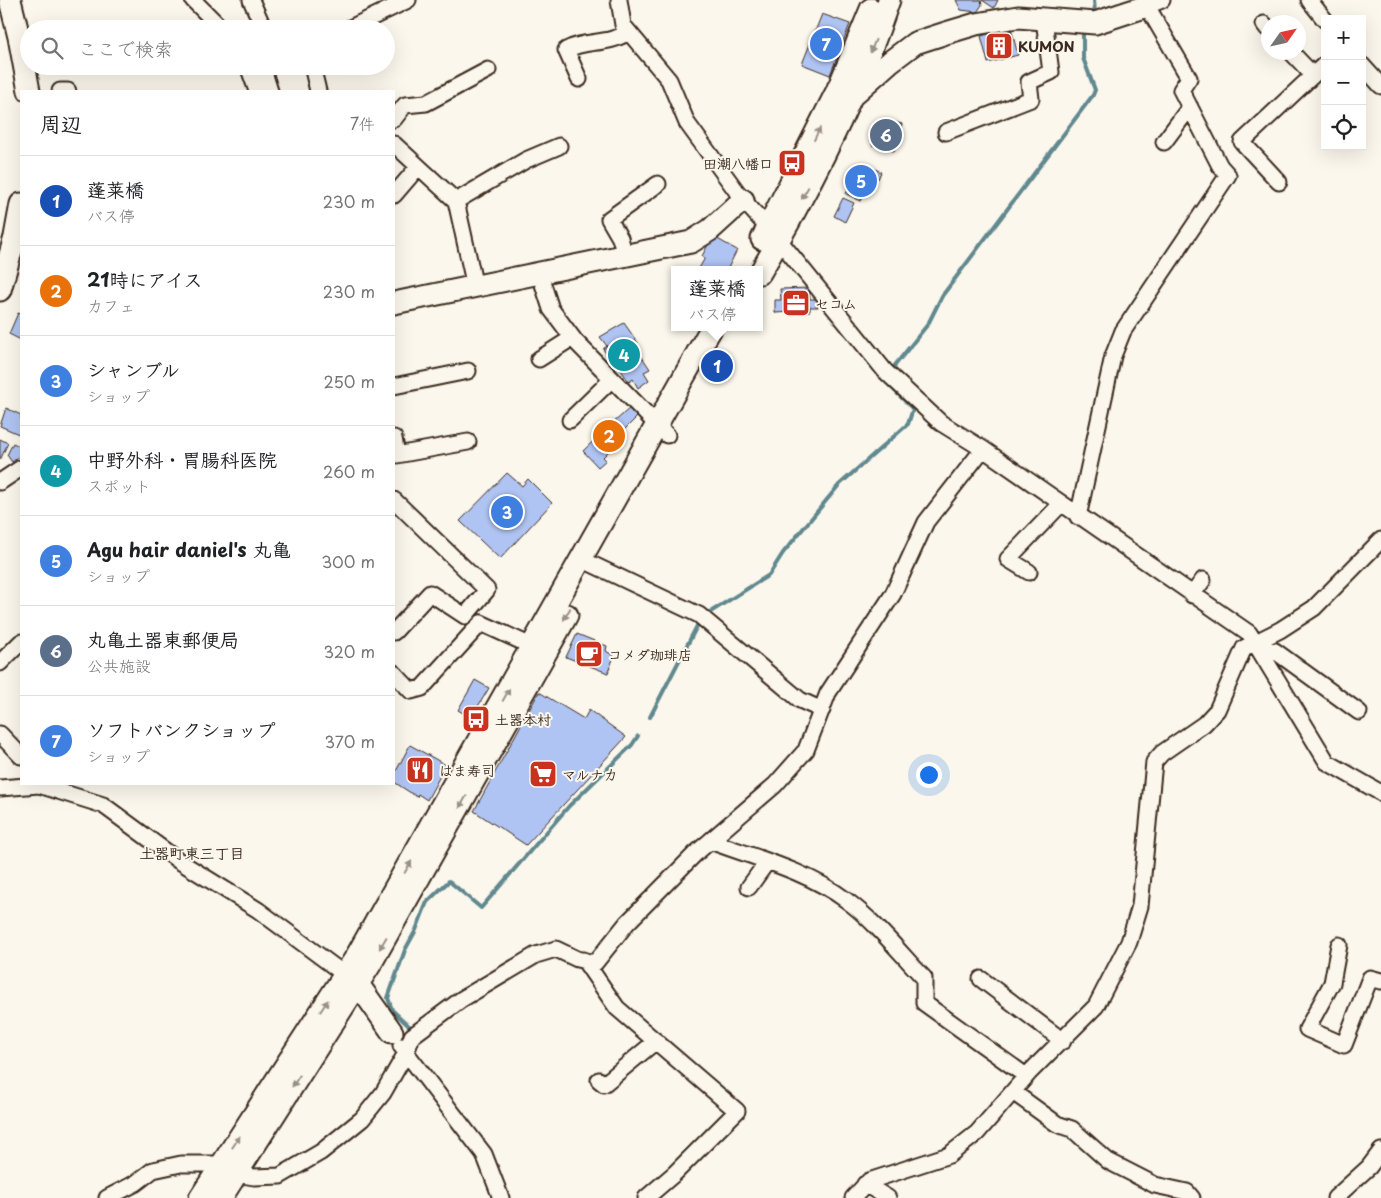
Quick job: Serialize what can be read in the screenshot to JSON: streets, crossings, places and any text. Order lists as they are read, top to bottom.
{
  "districts": ["土器町東三丁目"],
  "places": {
    "building": ["KUMON"],
    "bus stop": ["田潮八幡口", "土器本村"],
    "office": ["セコム"],
    "cafe": ["コメダ珈琲店"],
    "restaurant": ["はま寿司"],
    "supermarket": ["マルナカ"]
  },
  "north": "top right",
  "page": {
    "map_buttons": ["+", "−"],
    "search": "ここで検索",
    "pins": [
      "7",
      "6",
      "5",
      "4",
      "1",
      "2",
      "3"
    ],
    "heading": ["周辺", "7件"],
    "list": [
      {
        "mark": "1",
        "name": "蓬莱橋",
        "note": "バス停",
        "value": "230 m"
      },
      {
        "mark": "2",
        "name": "21時にアイス",
        "note": "カフェ",
        "value": "230 m"
      },
      {
        "mark": "3",
        "name": "シャンブル",
        "note": "ショップ",
        "value": "250 m"
      },
      {
        "mark": "4",
        "name": "中野外科・胃腸科医院",
        "note": "スポット",
        "value": "260 m"
      },
      {
        "mark": "5",
        "name": "Agu hair daniel's 丸亀",
        "note": "ショップ",
        "value": "300 m"
      },
      {
        "mark": "6",
        "name": "丸亀土器東郵便局",
        "note": "公共施設",
        "value": "320 m"
      },
      {
        "mark": "7",
        "name": "ソフトバンクショップ",
        "note": "ショップ",
        "value": "370 m"
      }
    ],
    "popup": ["蓬莱橋", "バス停"]
  }
}
